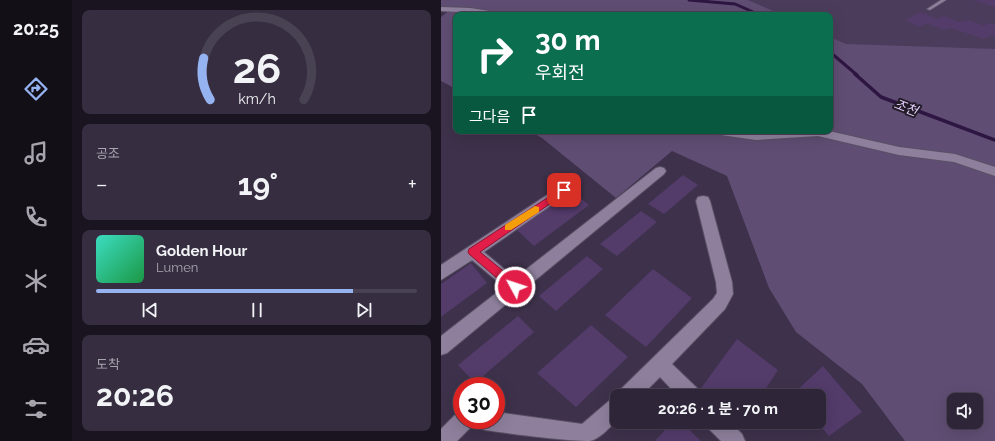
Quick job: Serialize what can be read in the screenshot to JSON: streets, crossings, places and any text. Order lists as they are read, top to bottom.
{
  "water": ["조천"],
  "page": {
    "tabs": "20:25",
    "turn": ["30 m", "우회전"],
    "then": "그다음",
    "tile": [
      "공조",
      ["도착", "20:26"]
    ],
    "heat": ["−", "19°", "+"],
    "song": ["Golden Hour", "Lumen"],
    "limit": "30",
    "trip": "20:26 · 1 분 · 70 m",
    "gauge": ["26", "km/h"]
  }
}
